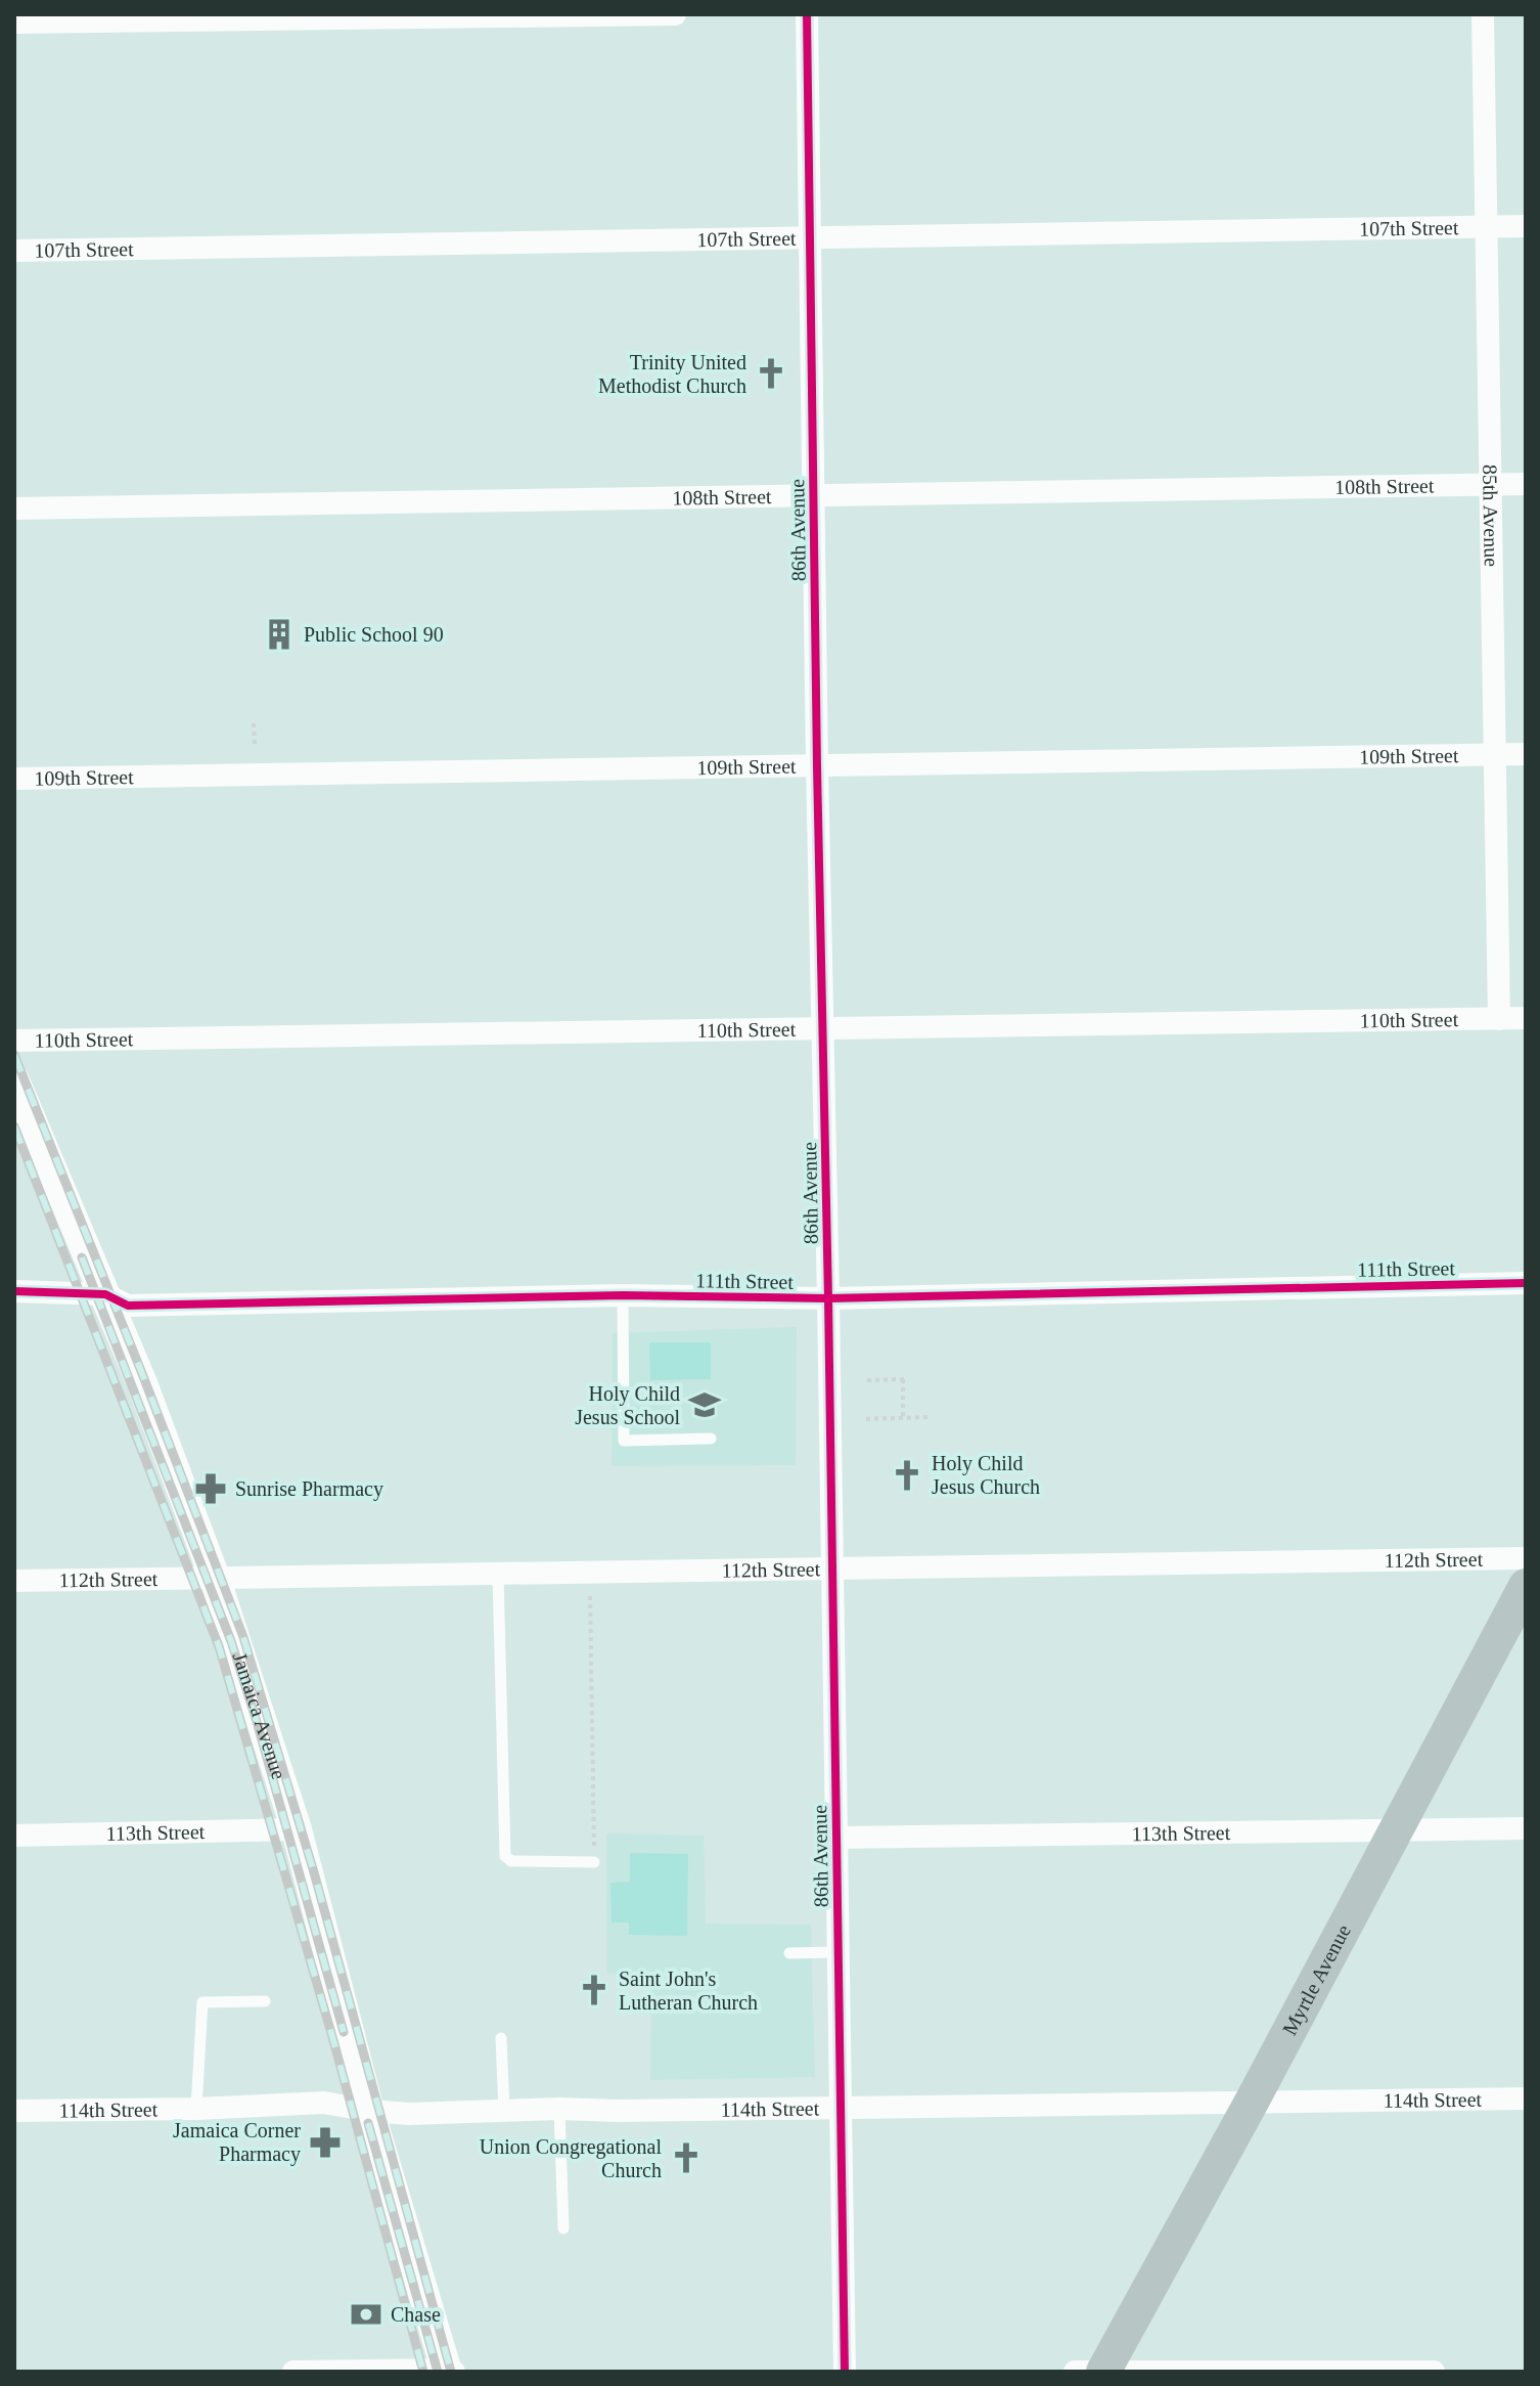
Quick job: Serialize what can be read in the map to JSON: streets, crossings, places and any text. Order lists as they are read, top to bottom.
{
  "streets": {
    "main road": ["Jamaica Avenue", "Myrtle Avenue"],
    "street": [
      "107th Street",
      "108th Street",
      "85th Avenue",
      "86th Avenue",
      "109th Street",
      "110th Street",
      "111th Street",
      "112th Street",
      "113th Street",
      "114th Street"
    ]
  },
  "crossings": [
    ["107th Street", "85th Avenue"],
    ["107th Street", "86th Avenue"],
    ["108th Street", "85th Avenue"],
    ["108th Street", "86th Avenue"],
    ["85th Avenue", "109th Street"],
    ["85th Avenue", "110th Street"],
    ["86th Avenue", "109th Street"],
    ["86th Avenue", "110th Street"],
    ["86th Avenue", "111th Street"],
    ["86th Avenue", "112th Street"],
    ["86th Avenue", "113th Street"],
    ["86th Avenue", "114th Street"],
    ["111th Street", "Jamaica Avenue"],
    ["112th Street", "Jamaica Avenue"],
    ["Jamaica Avenue", "113th Street"],
    ["Jamaica Avenue", "114th Street"],
    ["113th Street", "Myrtle Avenue"],
    ["Myrtle Avenue", "114th Street"]
  ],
  "places": {
    "church": [
      "Trinity United Methodist Church",
      "Holy Child Jesus Church",
      "Saint John's Lutheran Church",
      "Union Congregational Church"
    ],
    "building": ["Public School 90"],
    "school or university": ["Holy Child Jesus School"],
    "pharmacy": ["Sunrise Pharmacy", "Jamaica Corner Pharmacy"],
    "bank": ["Chase"]
  }
}
